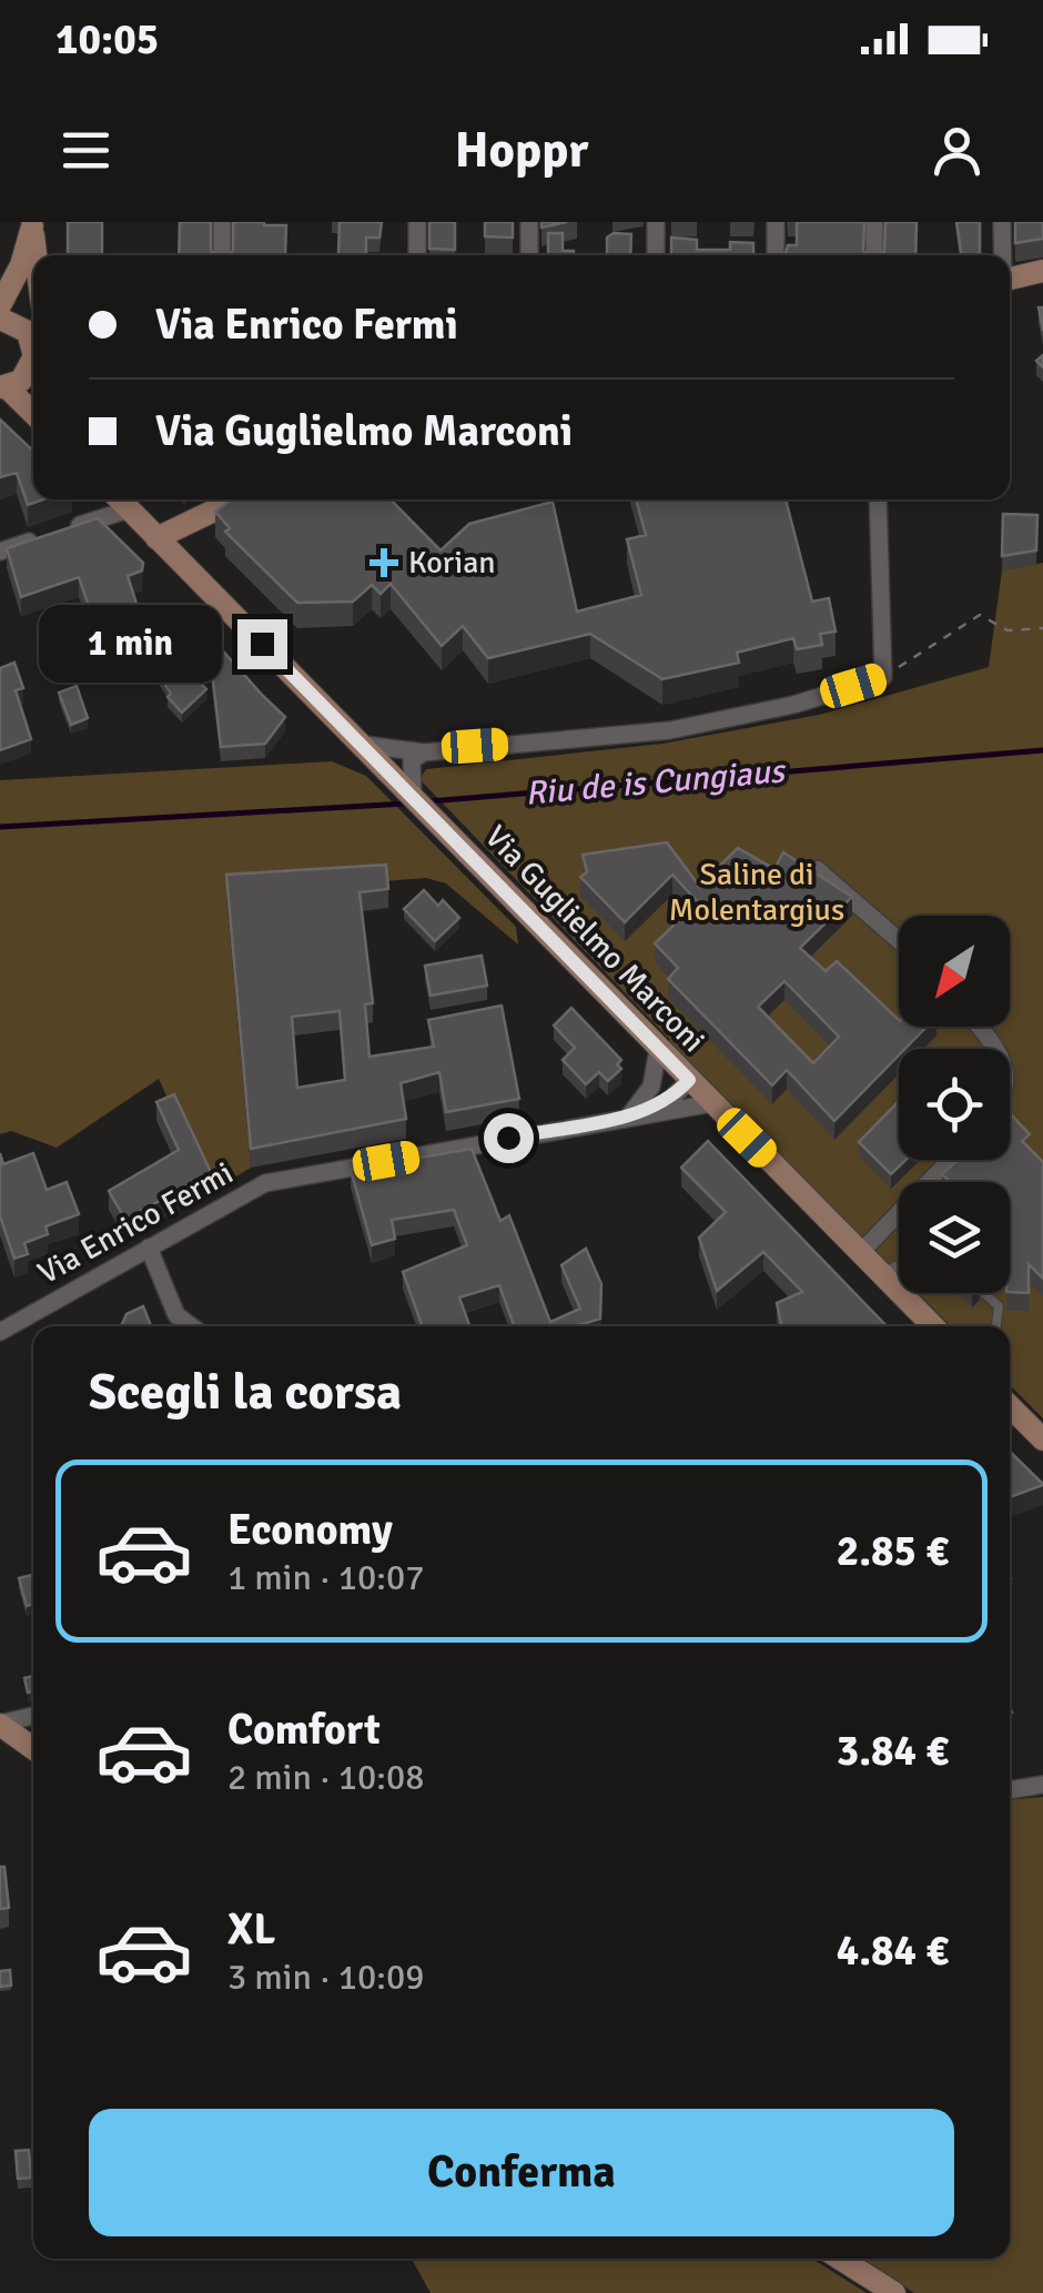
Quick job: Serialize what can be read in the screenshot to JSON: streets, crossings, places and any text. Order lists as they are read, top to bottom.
{
  "streets": {
    "main road": ["Via Guglielmo Marconi"],
    "street": ["Via Enrico Fermi"]
  },
  "crossings": [
    ["Via Guglielmo Marconi", "Via Enrico Fermi"]
  ],
  "water": ["Riu de is Cungiaus"],
  "parks": ["Saline di Molentargius"],
  "places": {
    "health": ["Korian"]
  },
  "north": "bottom left",
  "page": {
    "status": "10:05",
    "header": "Hoppr",
    "banner": ["Via Enrico Fermi", "Via Guglielmo Marconi"],
    "bubble": "1 min",
    "heading": "Scegli la corsa",
    "list": [
      {
        "name": "Economy",
        "note": "1 min · 10:07",
        "value": "2.85 €"
      },
      {
        "name": "Comfort",
        "note": "2 min · 10:08",
        "value": "3.84 €"
      },
      {
        "name": "XL",
        "note": "3 min · 10:09",
        "value": "4.84 €"
      }
    ],
    "buttons": "Conferma"
  }
}
